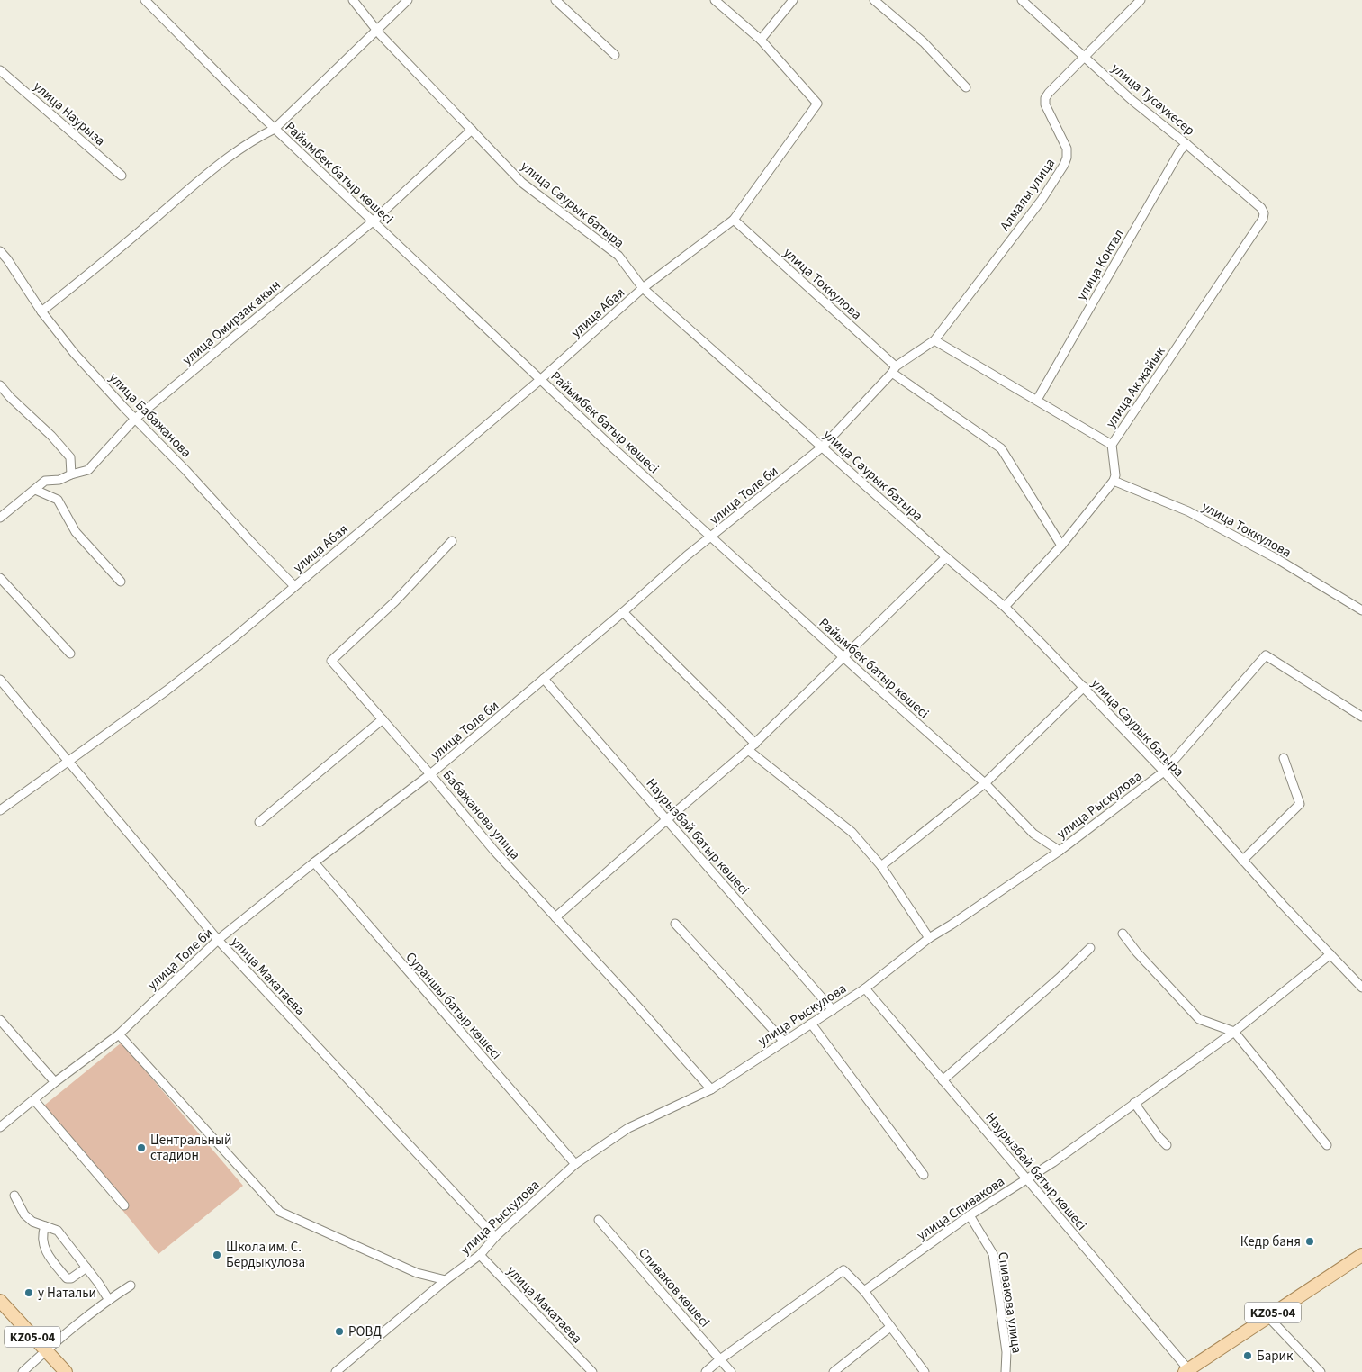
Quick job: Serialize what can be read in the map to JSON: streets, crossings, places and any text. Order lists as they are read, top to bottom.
{
  "streets": {
    "main road": ["KZ05-04"],
    "street": [
      "улица Тусаукесер",
      "улица Наурыза",
      "Райымбек батыр көшесі",
      "Алмалы улица",
      "улица Саурык батыра",
      "улица Коктал",
      "улица Токкулова",
      "улица Абая",
      "улица Омирзак акын",
      "улица Ак жайык",
      "улица Бабажанова",
      "улица Толе би",
      "улица Рыскулова",
      "Бабажанова улица",
      "Наурызбай батыр көшесі",
      "улица Макатаева",
      "Сураншы батыр көшесі",
      "улица Спивакова",
      "Спиваков көшесі",
      "Спивакова улица"
    ]
  },
  "crossings": [
    ["улица Тусаукесер", "Алмалы улица"],
    ["улица Тусаукесер", "улица Коктал"],
    ["улица Тусаукесер", "улица Ак жайык"],
    ["Райымбек батыр көшесі", "улица Абая"],
    ["Райымбек батыр көшесі", "улица Омирзак акын"],
    ["Райымбек батыр көшесі", "улица Толе би"],
    ["Райымбек батыр көшесі", "улица Рыскулова"],
    ["Алмалы улица", "улица Толе би"],
    ["улица Саурык батыра", "улица Абая"],
    ["улица Саурык батыра", "улица Омирзак акын"],
    ["улица Саурык батыра", "улица Толе би"],
    ["улица Саурык батыра", "улица Рыскулова"],
    ["улица Саурык батыра", "улица Спивакова"],
    ["улица Токкулова", "улица Абая"],
    ["улица Токкулова", "улица Ак жайык"],
    ["улица Токкулова", "улица Толе би"],
    ["улица Абая", "улица Бабажанова"],
    ["улица Абая", "улица Макатаева"],
    ["улица Омирзак акын", "улица Бабажанова"],
    ["улица Толе би", "Бабажанова улица"],
    ["улица Толе би", "Наурызбай батыр көшесі"],
    ["улица Толе би", "улица Макатаева"],
    ["улица Толе би", "Сураншы батыр көшесі"],
    ["улица Рыскулова", "Бабажанова улица"],
    ["улица Рыскулова", "Наурызбай батыр көшесі"],
    ["улица Рыскулова", "улица Макатаева"],
    ["улица Рыскулова", "Сураншы батыр көшесі"],
    ["Наурызбай батыр көшесі", "улица Спивакова"],
    ["Наурызбай батыр көшесі", "KZ05-04"],
    ["улица Спивакова", "Спивакова улица"]
  ],
  "places": [
    "Центральный стадион",
    "Кедр баня",
    "Школа им. С. Бердыкулова",
    "у Натальи",
    "РОВД",
    "Барик"
  ]
}
